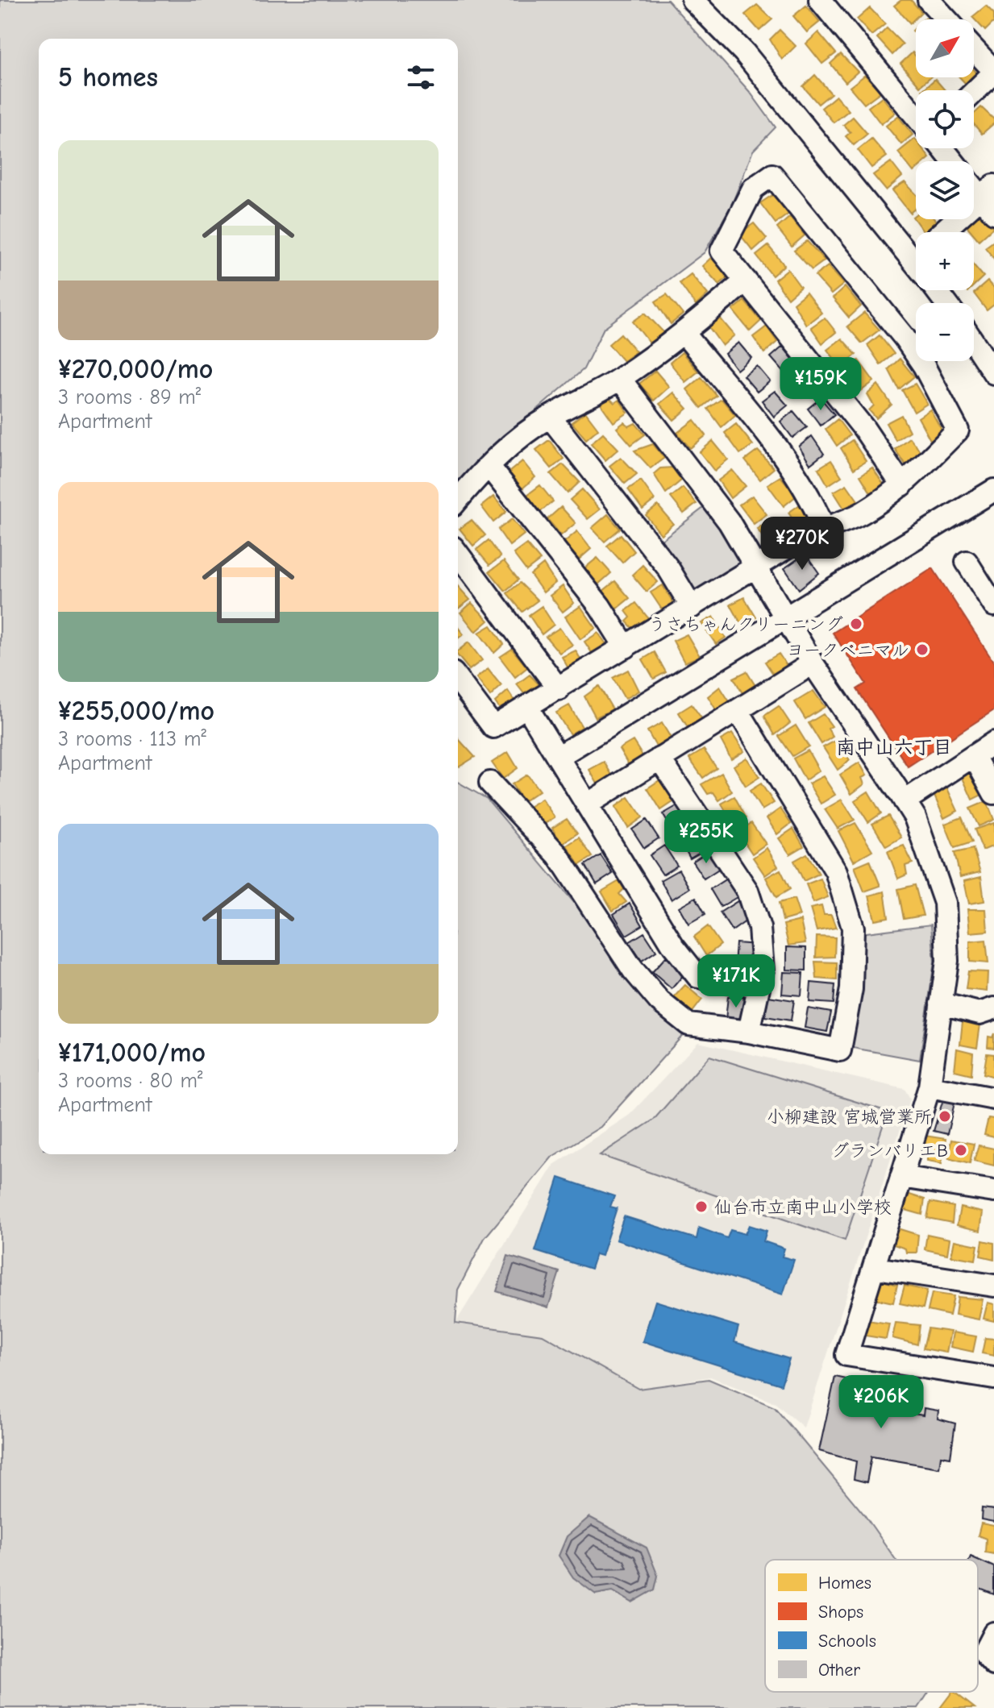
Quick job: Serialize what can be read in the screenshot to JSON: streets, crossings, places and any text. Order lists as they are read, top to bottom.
{
  "districts": ["南中山六丁目"],
  "places": [
    "うさちゃんクリーニング",
    "ヨークベニマル",
    "小柳建設 宮城営業所",
    "グランバリエB",
    "仙台市立南中山小学校"
  ],
  "legend": [
    "Homes",
    "Shops",
    "Schools",
    "Other"
  ],
  "north": "top right",
  "page": {
    "map_buttons": ["+", "−"],
    "heading": "5 homes",
    "list": [
      {
        "name": "¥270,000/mo",
        "note": "3 rooms · 89 m² · Apartment"
      },
      {
        "name": "¥255,000/mo",
        "note": "3 rooms · 113 m² · Apartment"
      },
      {
        "name": "¥171,000/mo",
        "note": "3 rooms · 80 m² · Apartment"
      }
    ],
    "price": [
      "¥159K",
      "¥270K",
      "¥255K",
      "¥171K",
      "¥206K"
    ]
  }
}
